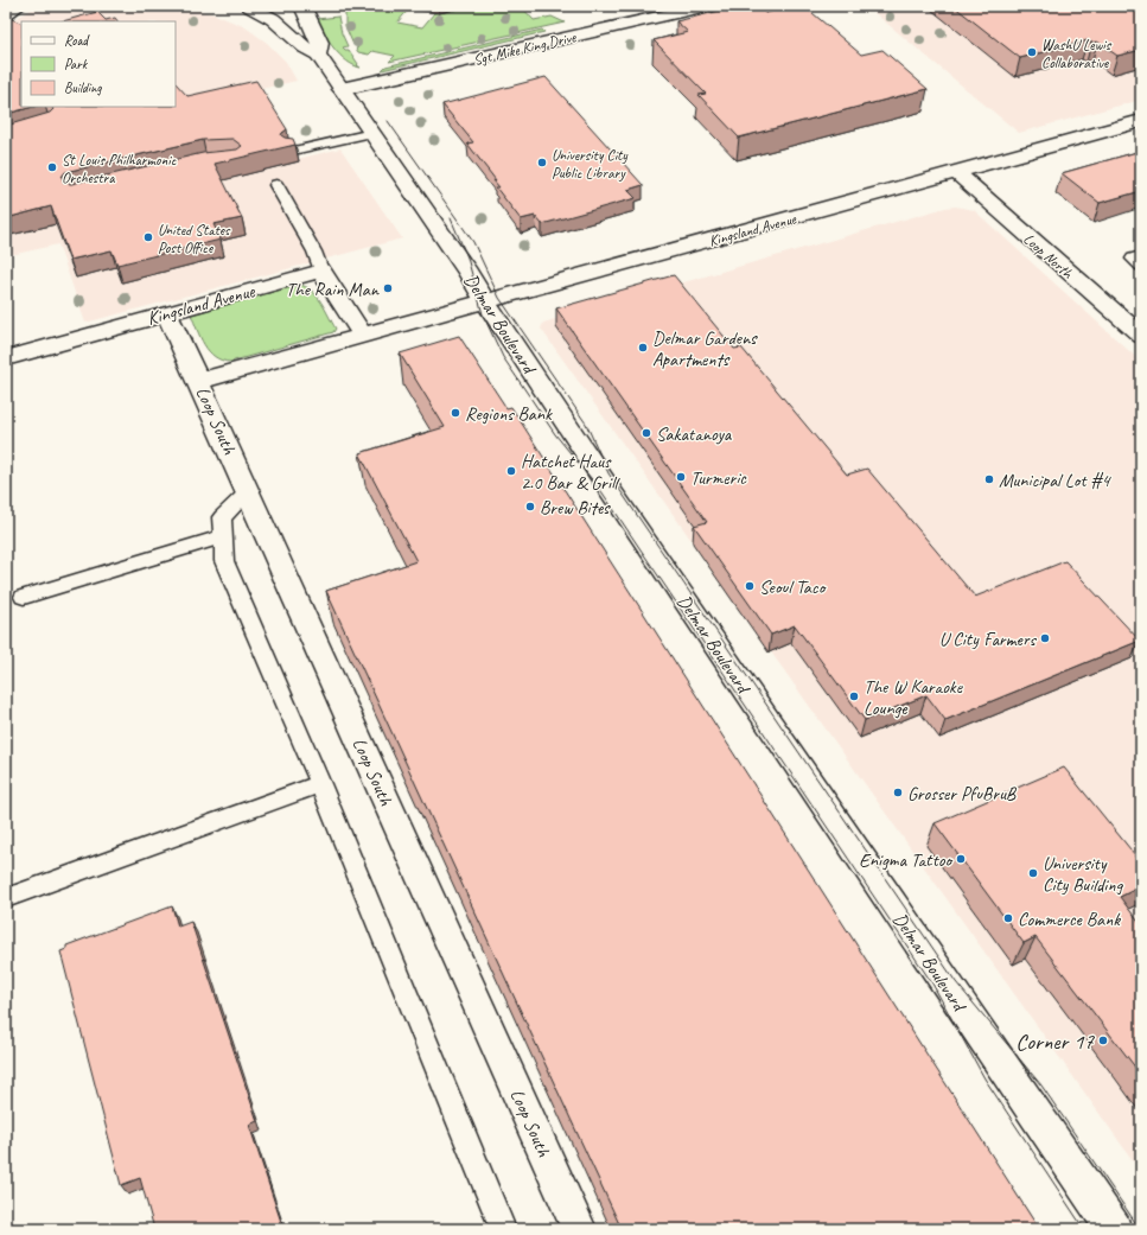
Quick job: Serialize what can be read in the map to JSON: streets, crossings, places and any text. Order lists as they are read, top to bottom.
{
  "streets": {
    "street": [
      "Sgt Mike King Drive",
      "Kingsland Avenue",
      "Loop North",
      "Delmar Boulevard",
      "Loop South"
    ]
  },
  "crossings": [
    ["Sgt Mike King Drive", "Delmar Boulevard"],
    ["Kingsland Avenue", "Loop North"],
    ["Kingsland Avenue", "Delmar Boulevard"],
    ["Kingsland Avenue", "Loop South"]
  ],
  "places": [
    "WashU Lewis Collaborative",
    "University City Public Library",
    "St Louis Philharmonic Orchestra",
    "United States Post Office",
    "The Rain Man",
    "Delmar Gardens Apartments",
    "Regions Bank",
    "Sakatanoya",
    "Hatchet Haus 2.0 Bar & Grill",
    "Turmeric",
    "Municipal Lot #4",
    "Brew Bites",
    "Seoul Taco",
    "U City Farmers",
    "The W Karaoke Lounge",
    "Grosser PfuBruB",
    "Enigma Tattoo",
    "University City Building",
    "Commerce Bank",
    "Corner 17"
  ],
  "legend": ["Road", "Park", "Building"]
}
